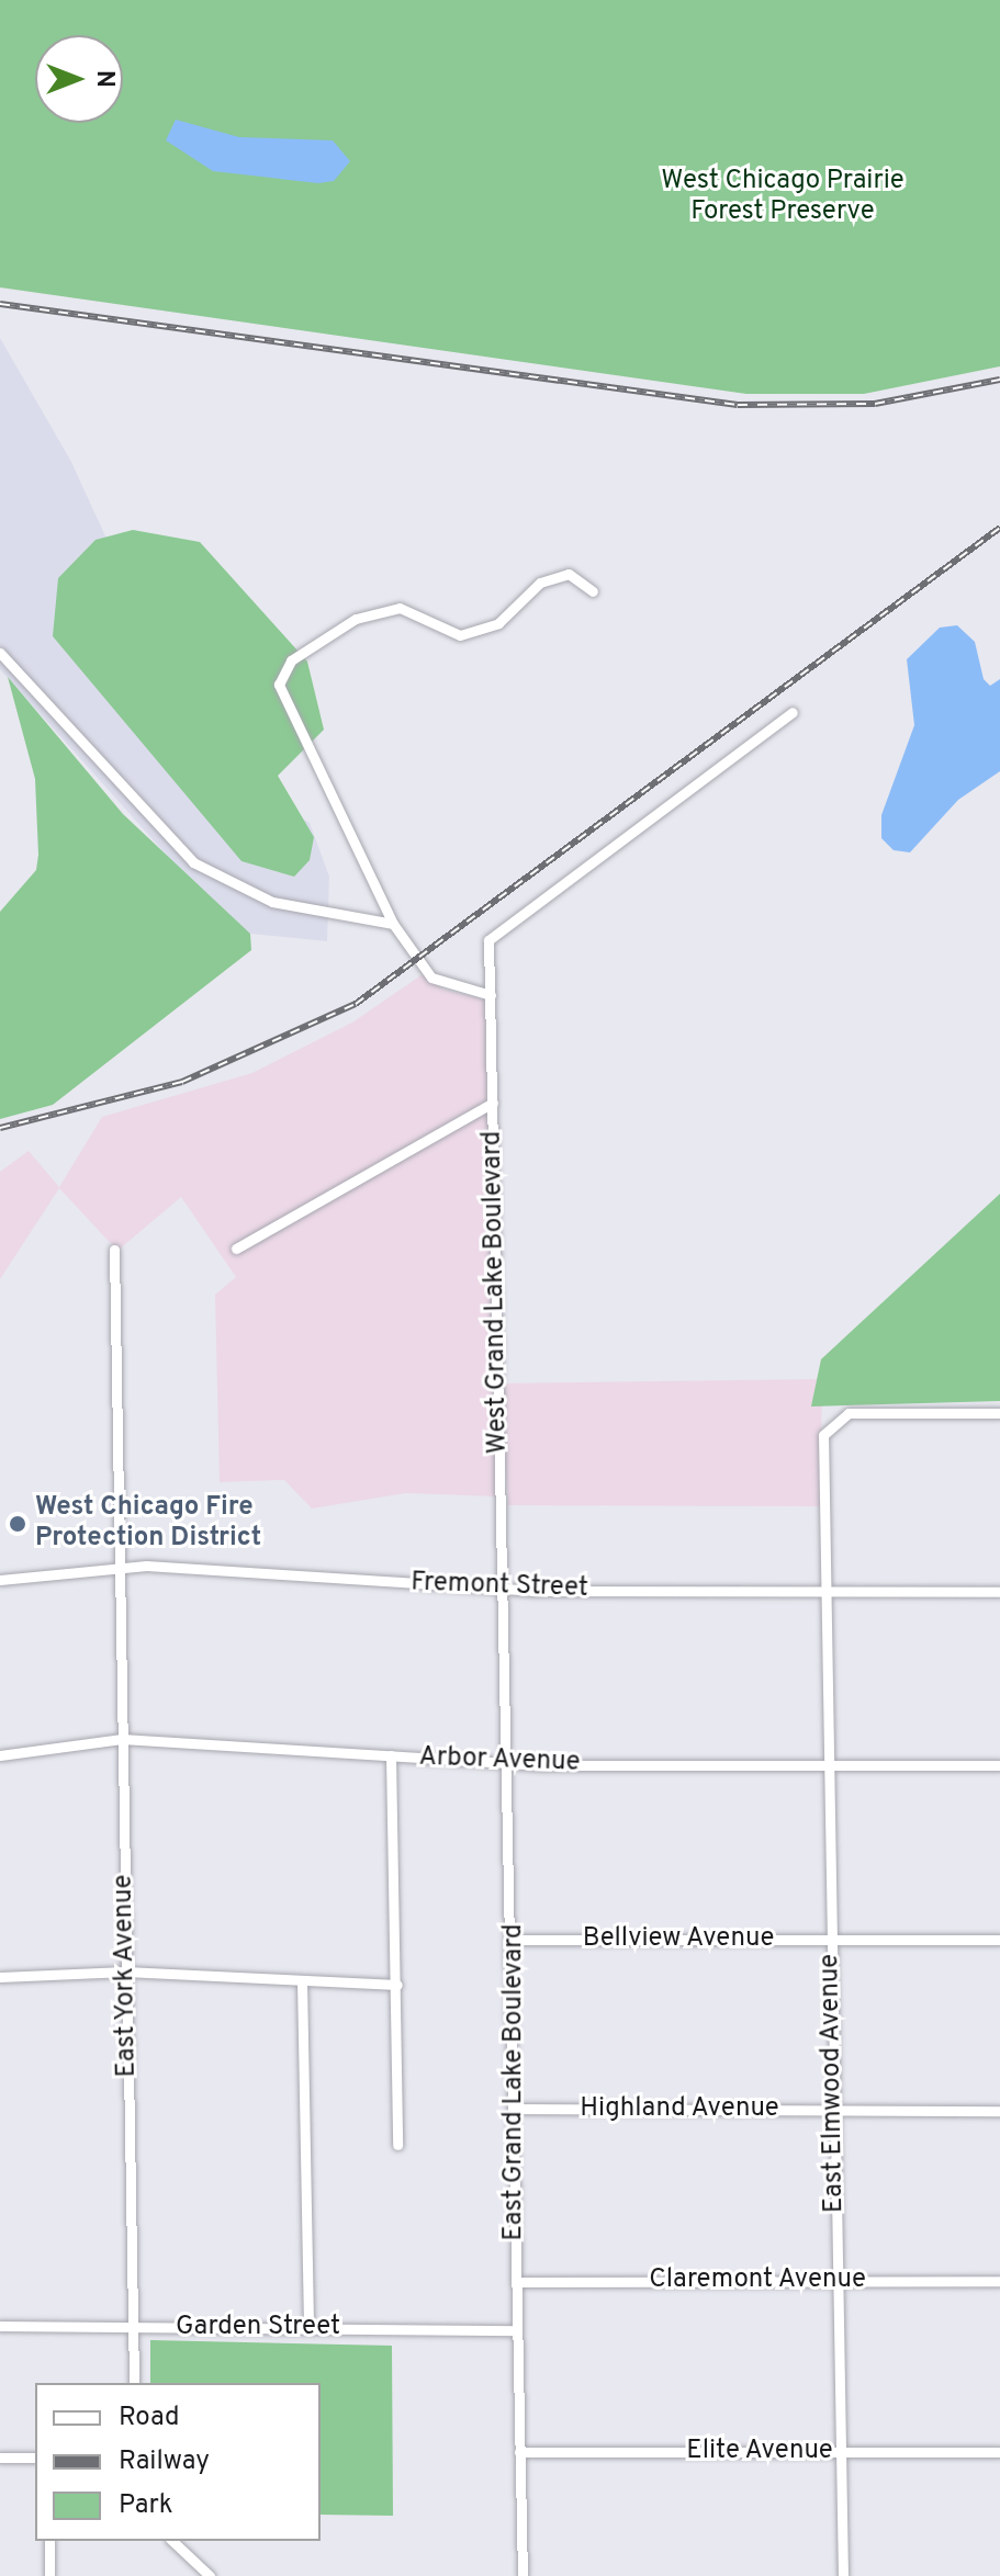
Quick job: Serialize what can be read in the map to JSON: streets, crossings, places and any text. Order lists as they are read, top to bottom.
{
  "streets": {
    "street": [
      "West Grand Lake Boulevard",
      "Fremont Street",
      "Arbor Avenue",
      "Bellview Avenue",
      "East York Avenue",
      "East Grand Lake Boulevard",
      "East Elmwood Avenue",
      "Highland Avenue",
      "Claremont Avenue",
      "Garden Street",
      "Elite Avenue"
    ]
  },
  "crossings": [
    ["West Grand Lake Boulevard", "Fremont Street"],
    ["West Grand Lake Boulevard", "East Grand Lake Boulevard"],
    ["Fremont Street", "East York Avenue"],
    ["Fremont Street", "East Grand Lake Boulevard"],
    ["Fremont Street", "East Elmwood Avenue"],
    ["Arbor Avenue", "East York Avenue"],
    ["Arbor Avenue", "East Grand Lake Boulevard"],
    ["Arbor Avenue", "East Elmwood Avenue"],
    ["Bellview Avenue", "East Grand Lake Boulevard"],
    ["Bellview Avenue", "East Elmwood Avenue"],
    ["East York Avenue", "Garden Street"],
    ["East Grand Lake Boulevard", "Highland Avenue"],
    ["East Grand Lake Boulevard", "Claremont Avenue"],
    ["East Grand Lake Boulevard", "Garden Street"],
    ["East Grand Lake Boulevard", "Elite Avenue"],
    ["East Elmwood Avenue", "Highland Avenue"],
    ["East Elmwood Avenue", "Claremont Avenue"],
    ["East Elmwood Avenue", "Elite Avenue"]
  ],
  "parks": ["West Chicago Prairie Forest Preserve"],
  "places": ["West Chicago Fire Protection District"],
  "legend": ["Road", "Railway", "Park"],
  "north": "right"
}
